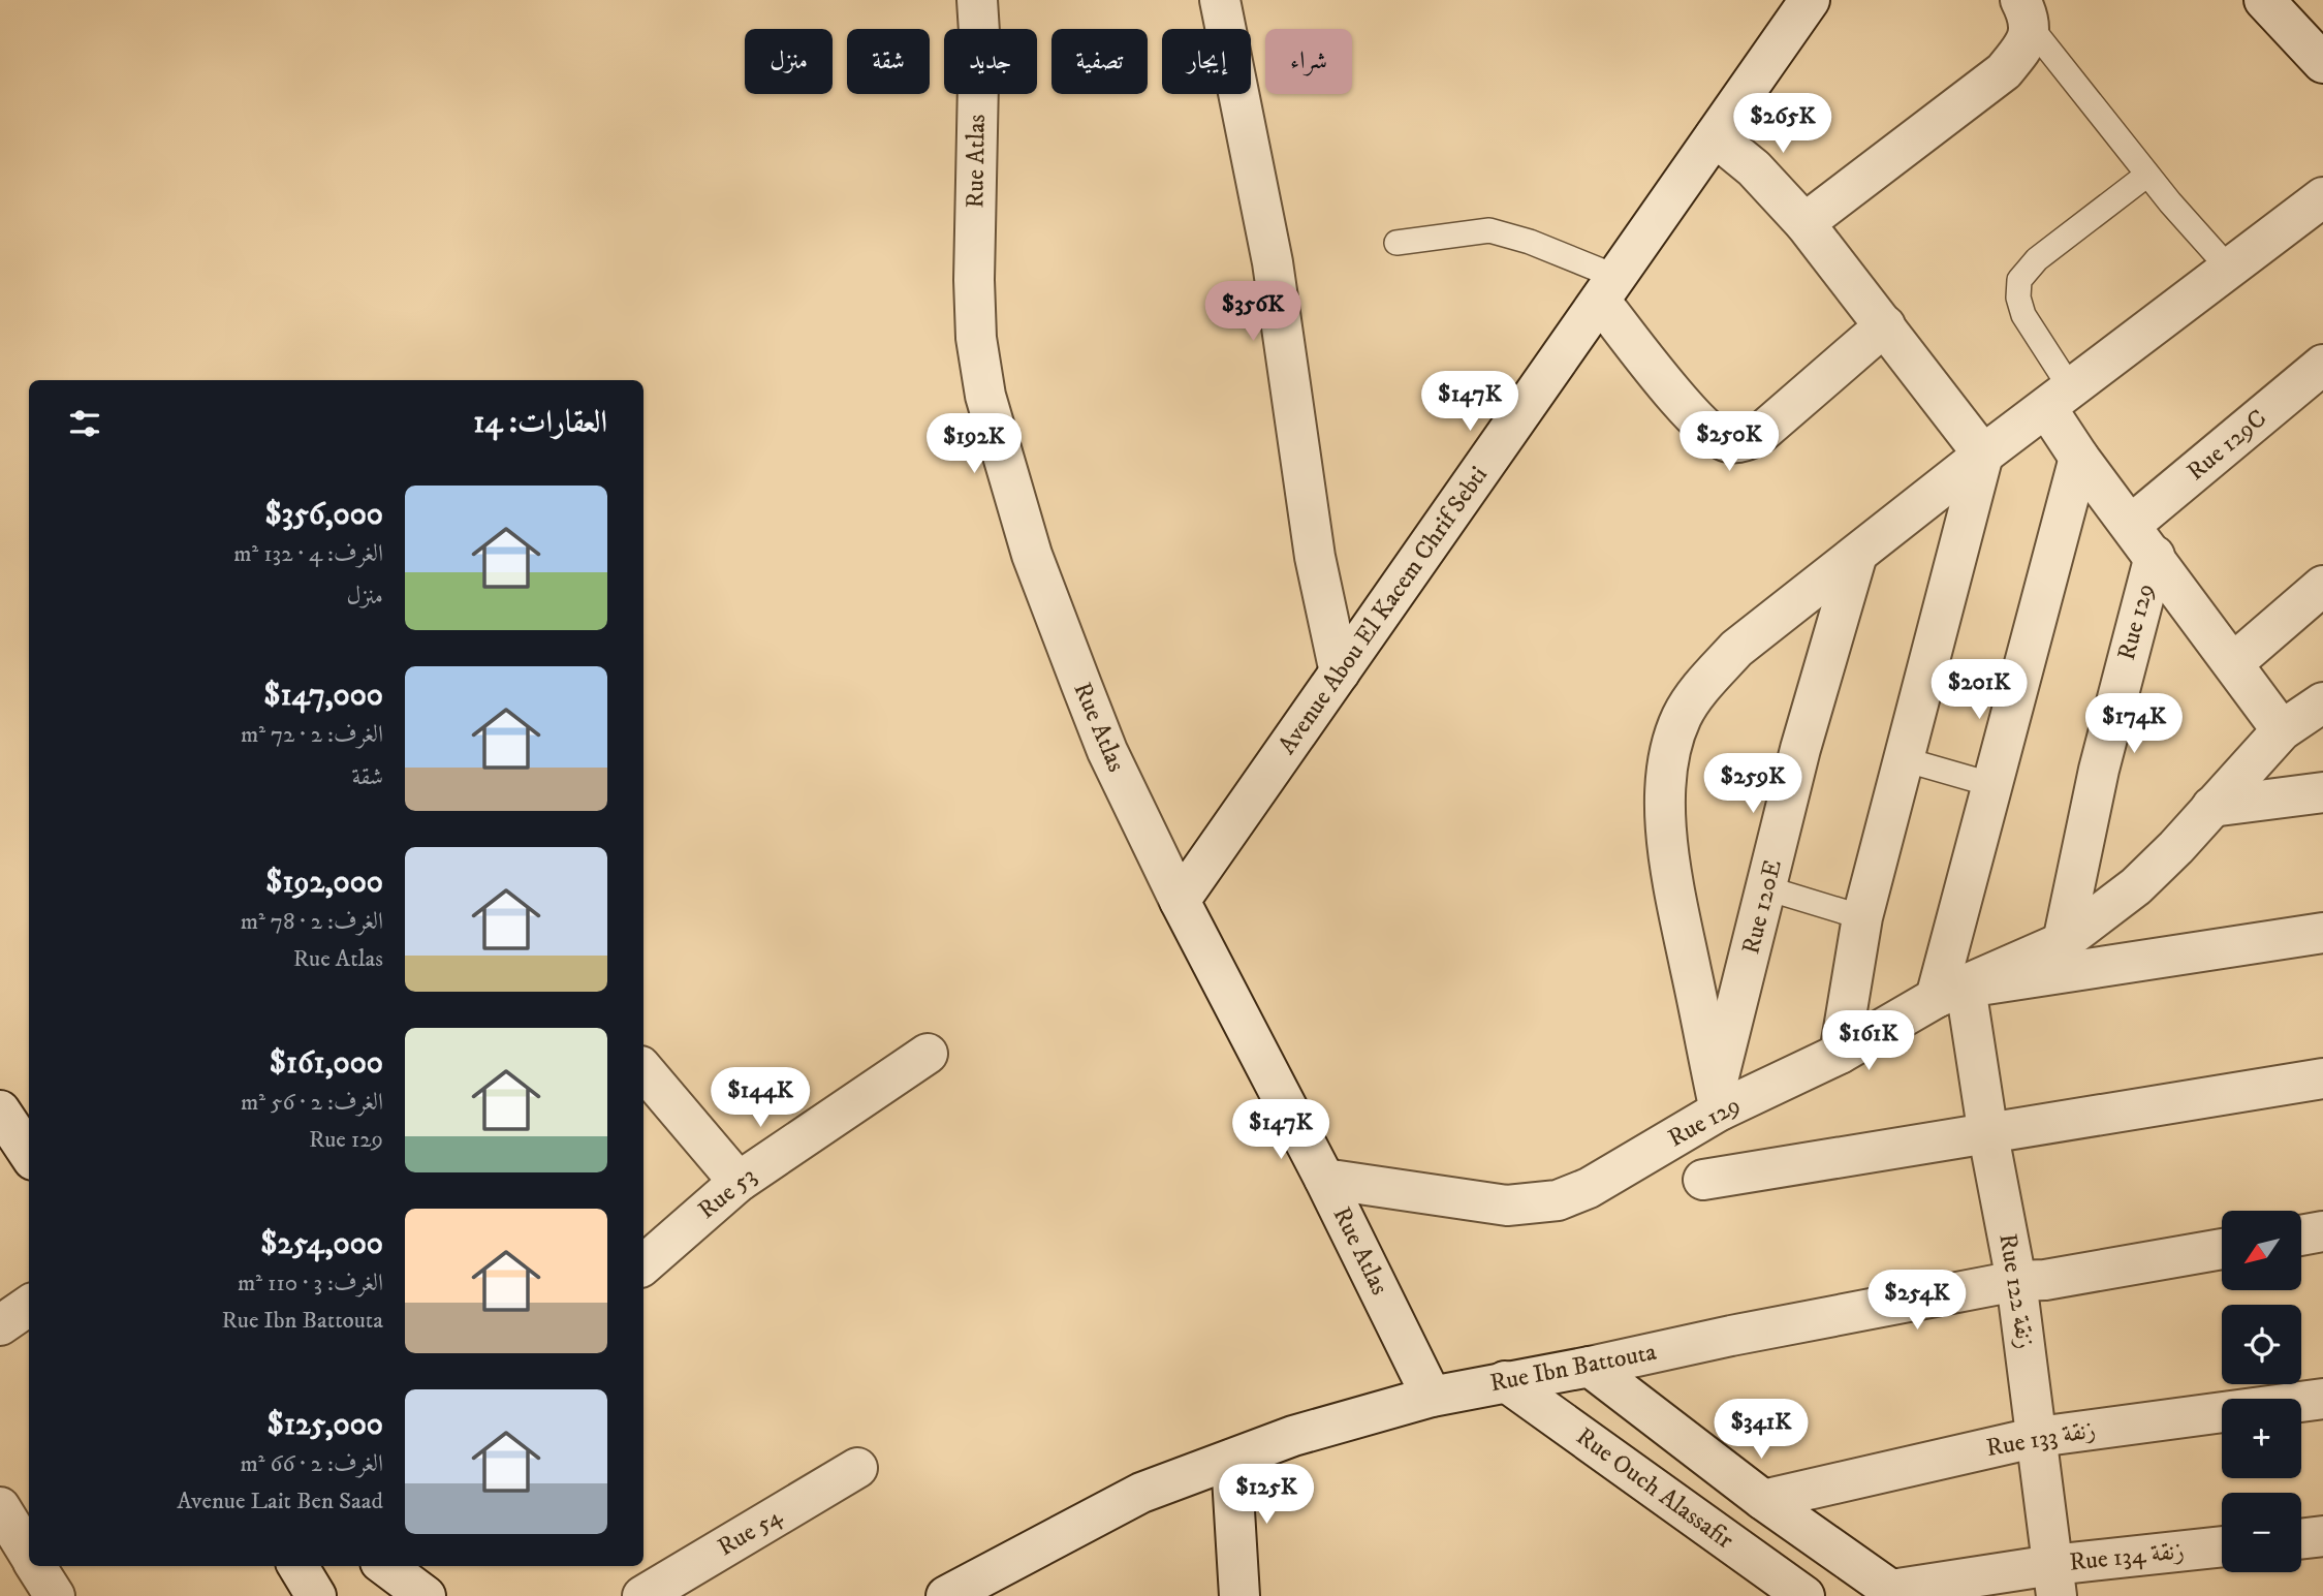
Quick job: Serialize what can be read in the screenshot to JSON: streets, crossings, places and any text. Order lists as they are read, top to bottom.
{
  "streets": {
    "street": [
      "Rue Atlas",
      "Rue 129C",
      "Avenue Abou El Kacem Chrif Sebti",
      "Rue 129",
      "Rue 120E",
      "Rue 53",
      "Rue 122 زنقة",
      "Rue Ibn Battouta",
      "Rue 133 زنقة",
      "Rue Ouch Alassafir",
      "Rue 54",
      "Rue 134 زنقة"
    ]
  },
  "crossings": [
    ["Rue Atlas", "Avenue Abou El Kacem Chrif Sebti"],
    ["Rue Atlas", "Rue 129"],
    ["Rue Atlas", "Rue Ibn Battouta"],
    ["Rue 129C", "Rue 129"],
    ["Rue 129", "Rue 120E"],
    ["Rue 129", "Rue 122 زنقة"],
    ["Rue 122 زنقة", "Rue Ibn Battouta"],
    ["Rue 122 زنقة", "Rue 133 زنقة"],
    ["Rue 122 زنقة", "Rue 134 زنقة"],
    ["Rue Ibn Battouta", "Rue Ouch Alassafir"]
  ],
  "north": "bottom left",
  "page": {
    "chip": [
      "شراء",
      "إيجار",
      "تصفية",
      "جديد",
      "شقة",
      "منزل"
    ],
    "price": [
      "$265K",
      "$356K",
      "$147K",
      "$250K",
      "$192K",
      "$201K",
      "$174K",
      "$259K",
      "$161K",
      "$144K",
      "$147K",
      "$254K",
      "$341K",
      "$125K"
    ],
    "heading": "العقارات: 14",
    "list": [
      {
        "name": "$356,000",
        "note": "الغرف: 4 · 132 m² · منزل"
      },
      {
        "name": "$147,000",
        "note": "الغرف: 2 · 72 m² · شقة"
      },
      {
        "name": "$192,000",
        "note": "الغرف: 2 · 78 m² · Rue Atlas"
      },
      {
        "name": "$161,000",
        "note": "الغرف: 2 · 56 m² · Rue 129"
      },
      {
        "name": "$254,000",
        "note": "الغرف: 3 · 110 m² · Rue Ibn Battouta"
      },
      {
        "name": "$125,000",
        "note": "الغرف: 2 · 66 m² · Avenue Lait Ben Saad"
      }
    ],
    "map_buttons": ["+", "−"]
  }
}
